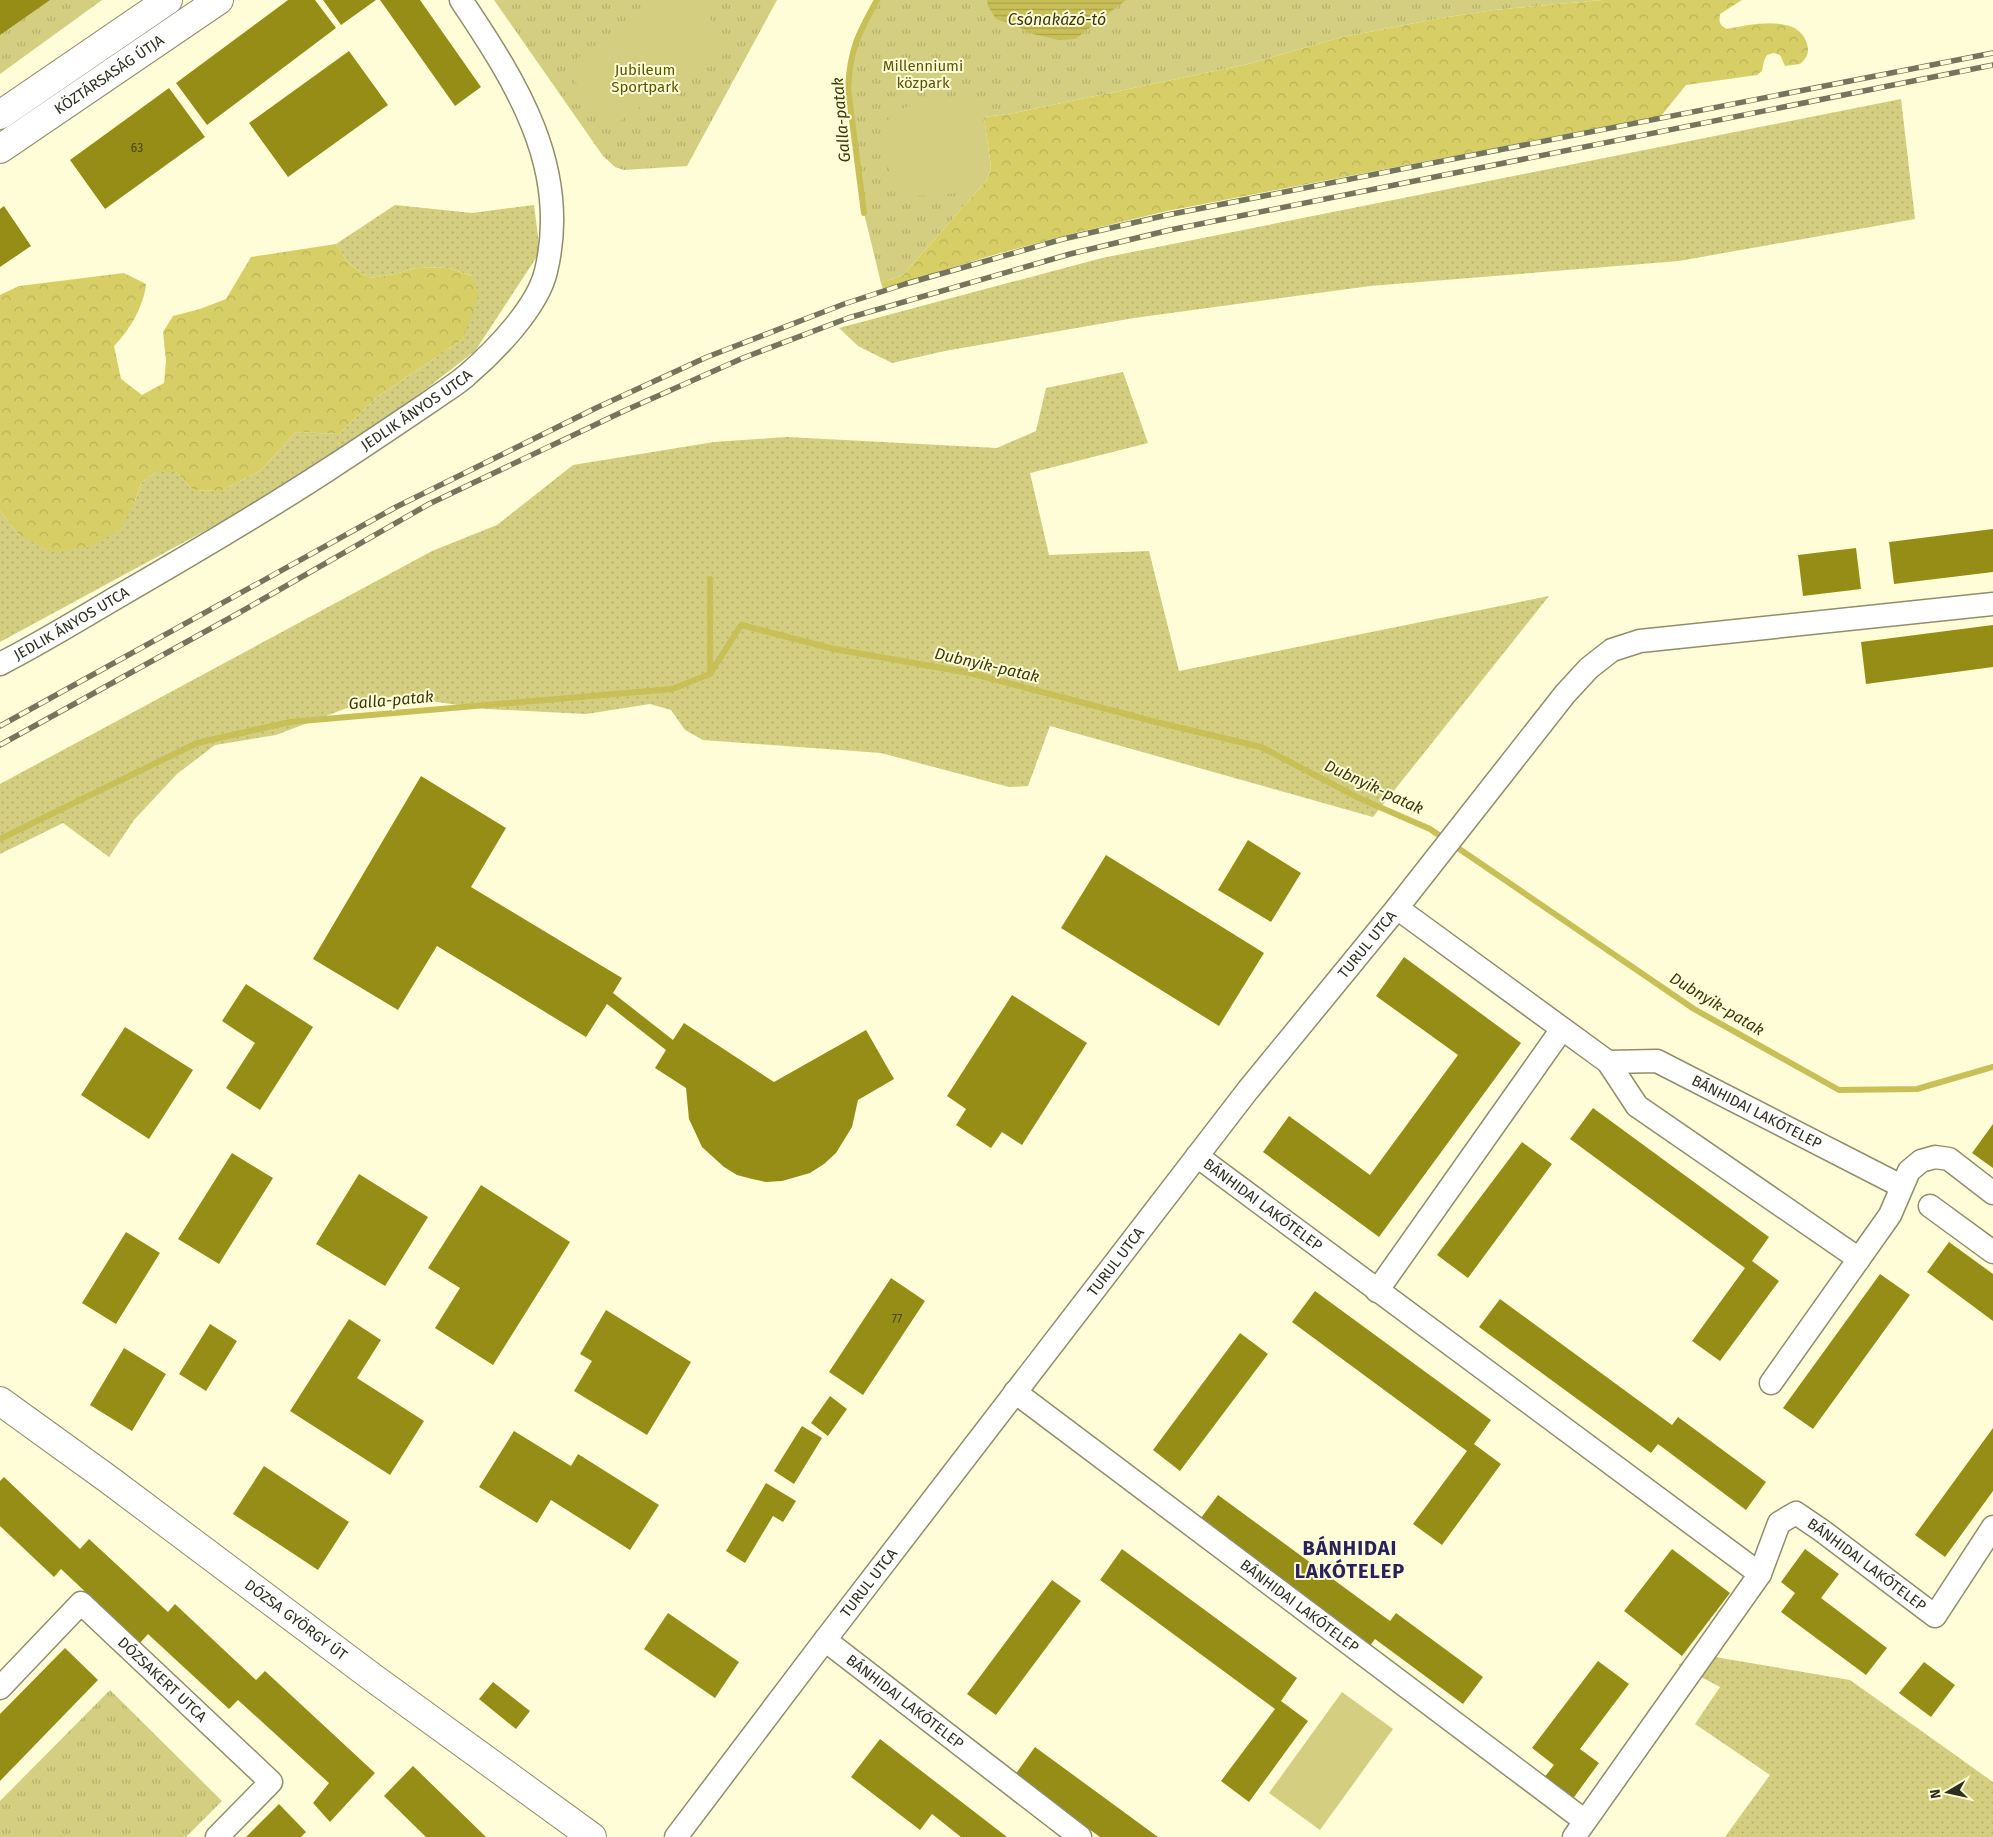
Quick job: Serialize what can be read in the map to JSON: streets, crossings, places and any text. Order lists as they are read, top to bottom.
{
  "streets": {
    "street": [
      "KÖZTÁRSASÁG ÚTJA",
      "JEDLIK ÁNYOS UTCA",
      "TURUL UTCA",
      "BÁNHIDAI LAKÓTELEP",
      "DÓZSA GYÖRGY ÚT",
      "DÓZSAKERT UTCA"
    ]
  },
  "crossings": [
    ["TURUL UTCA", "BÁNHIDAI LAKÓTELEP"]
  ],
  "districts": ["BÁNHIDAI LAKÓTELEP"],
  "water": ["Csónakázó-tó", "Galla-patak", "Dubnyik-patak"],
  "parks": ["Millenniumi közpark", "Jubileum Sportpark"],
  "house_numbers": ["63", "77"],
  "north": "left"
}
